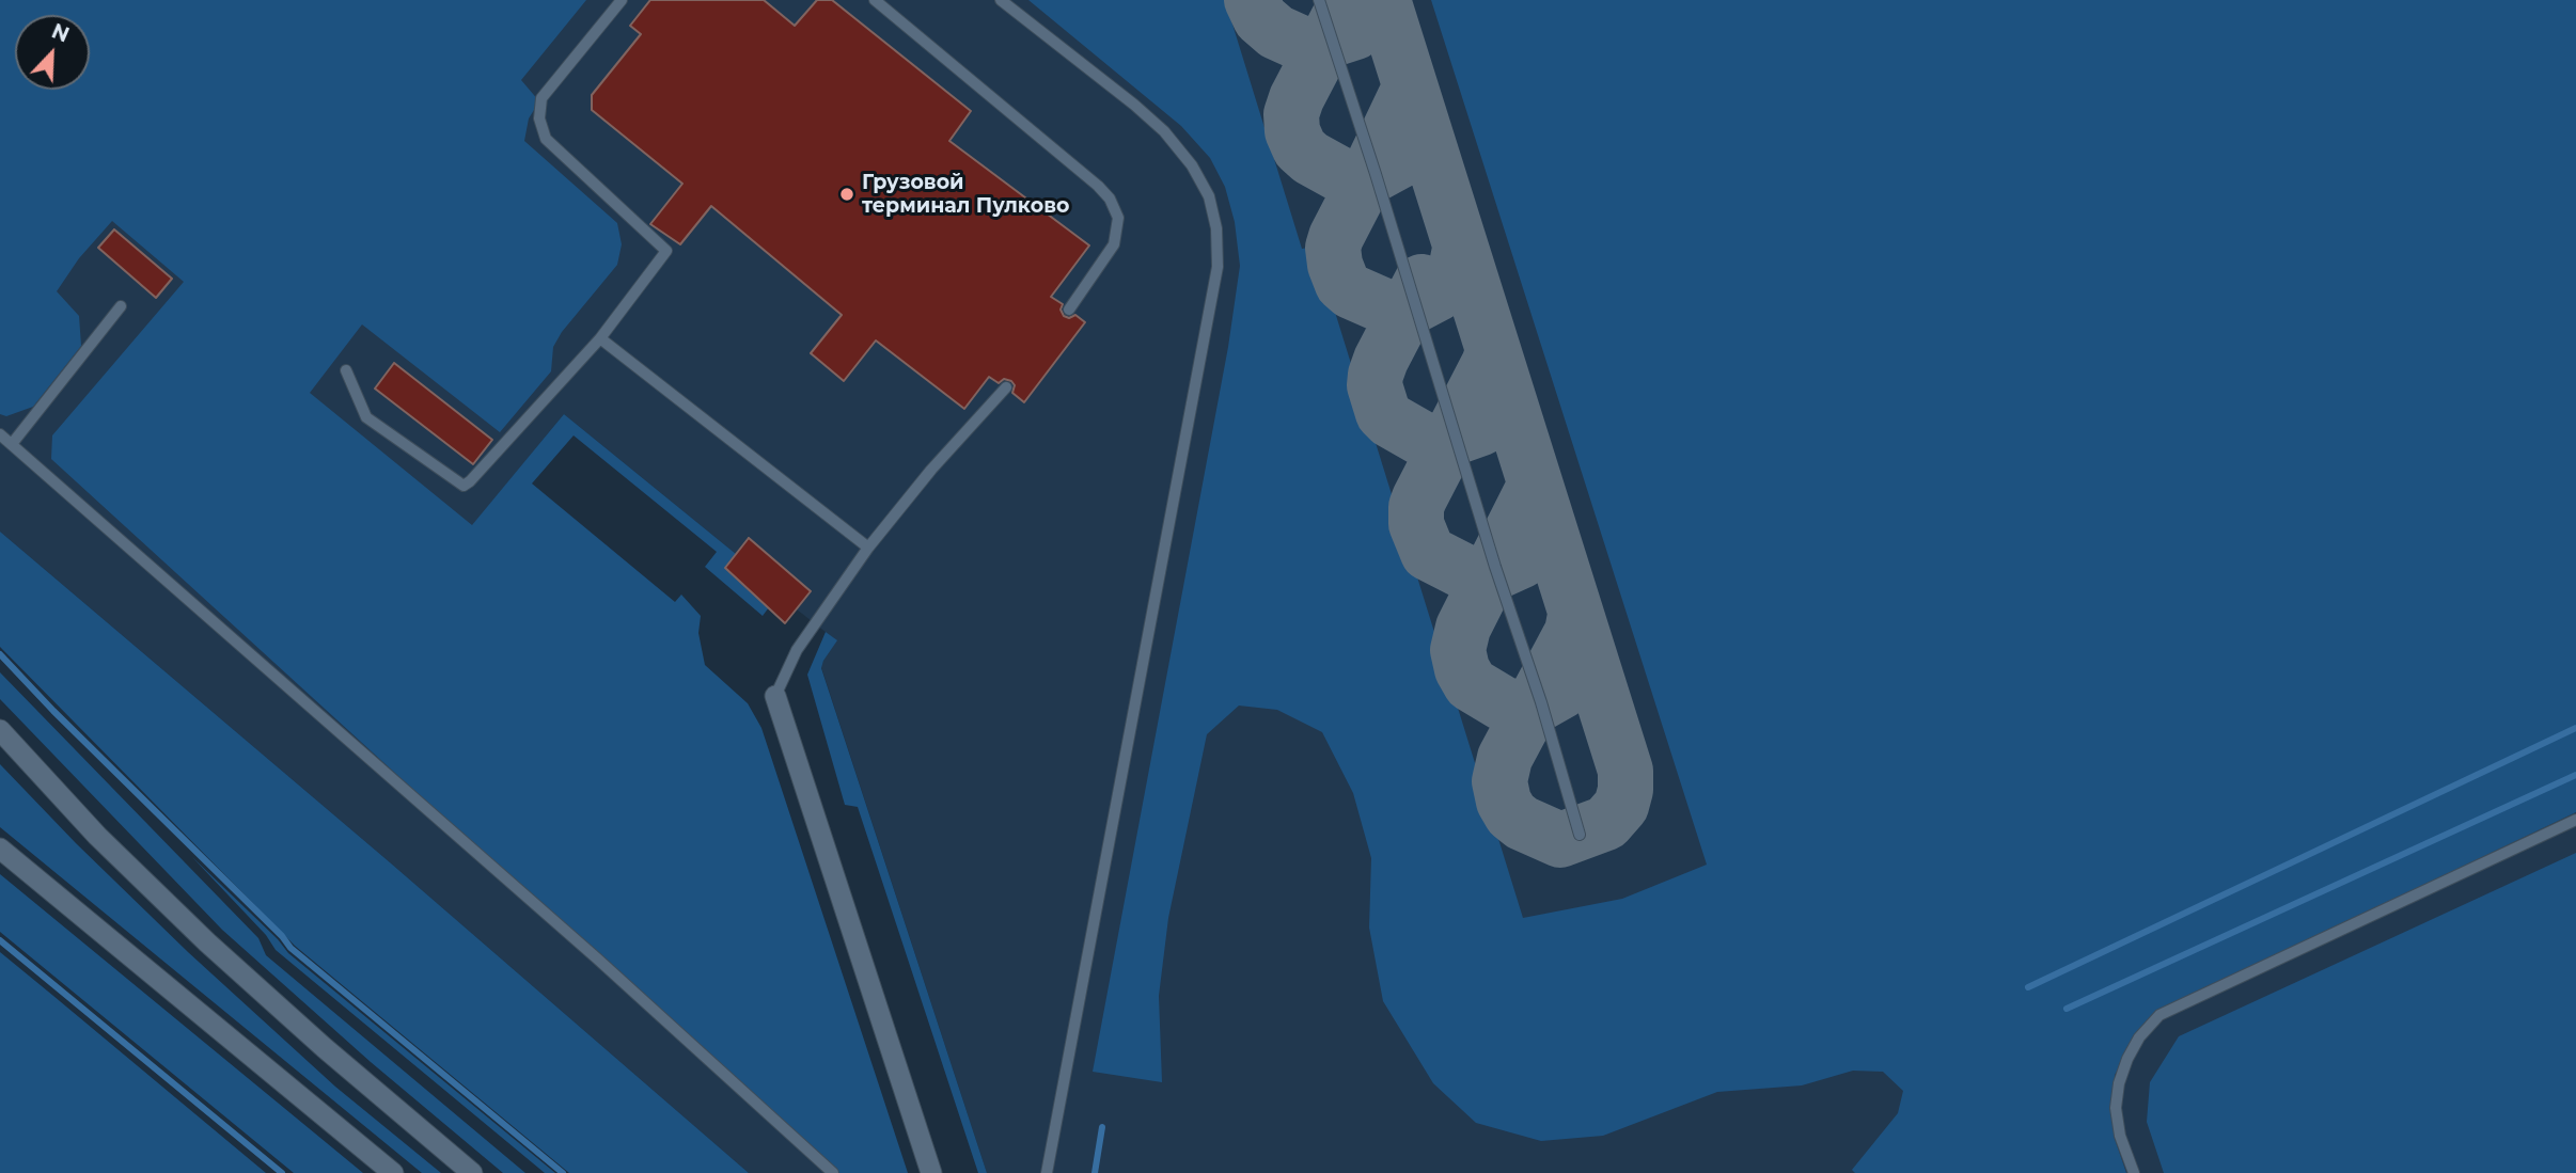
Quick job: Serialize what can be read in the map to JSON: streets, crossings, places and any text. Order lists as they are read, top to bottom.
{
  "places": ["Грузовой терминал Пулково"],
  "north": "top right"
}
